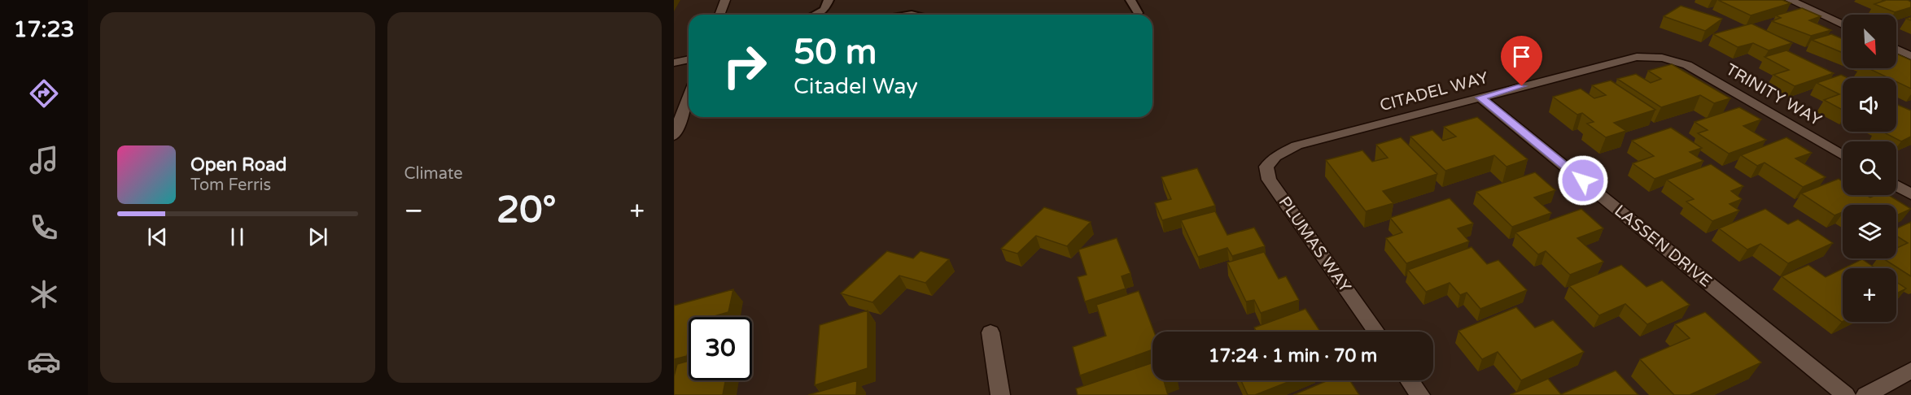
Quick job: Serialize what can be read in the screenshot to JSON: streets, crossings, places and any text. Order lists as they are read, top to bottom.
{
  "streets": {
    "street": [
      "CITADEL WAY",
      "TRINITY WAY",
      "PLUMAS WAY",
      "LASSEN DRIVE"
    ]
  },
  "crossings": [
    ["CITADEL WAY", "TRINITY WAY"],
    ["CITADEL WAY", "PLUMAS WAY"],
    ["CITADEL WAY", "LASSEN DRIVE"]
  ],
  "north": "bottom right",
  "page": {
    "tabs": "17:23",
    "tile": "Climate",
    "map_buttons": "+",
    "turn": ["50 m", "Citadel Way"],
    "song": ["Open Road", "Tom Ferris"],
    "heat": ["−", "20°", "+"],
    "limit": "30",
    "trip": "17:24 · 1 min · 70 m"
  }
}
